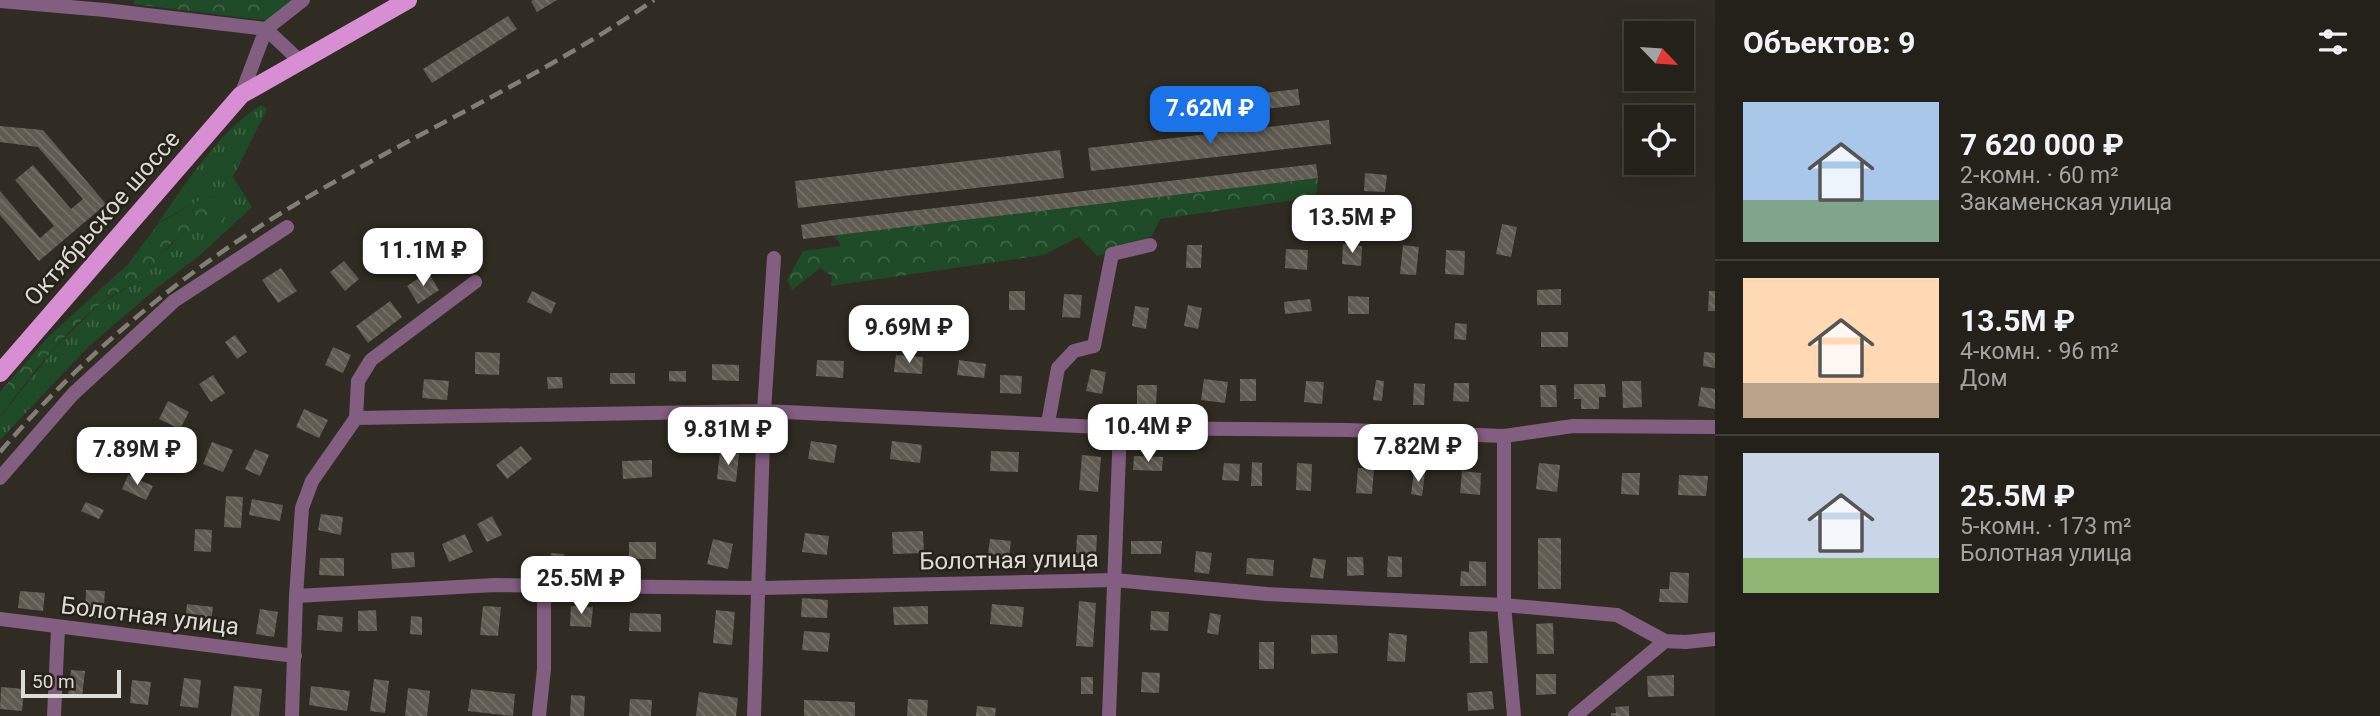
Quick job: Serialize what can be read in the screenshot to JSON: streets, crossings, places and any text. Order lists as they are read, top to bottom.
{
  "streets": {
    "main road": ["Октябрьское шоссе"],
    "street": ["Болотная улица"]
  },
  "scale_bar": "50 m",
  "north": "bottom right",
  "page": {
    "heading": "Объектов: 9",
    "list": [
      {
        "name": "7 620 000 ₽",
        "note": "2-комн. · 60 m² · Закаменская улица"
      },
      {
        "name": "13.5M ₽",
        "note": "4-комн. · 96 m² · Дом"
      },
      {
        "name": "25.5M ₽",
        "note": "5-комн. · 173 m² · Болотная улица"
      }
    ],
    "price": [
      "7.62M ₽",
      "13.5M ₽",
      "11.1M ₽",
      "9.69M ₽",
      "10.4M ₽",
      "9.81M ₽",
      "7.82M ₽",
      "7.89M ₽",
      "25.5M ₽"
    ],
    "scale": "50 m"
  }
}
